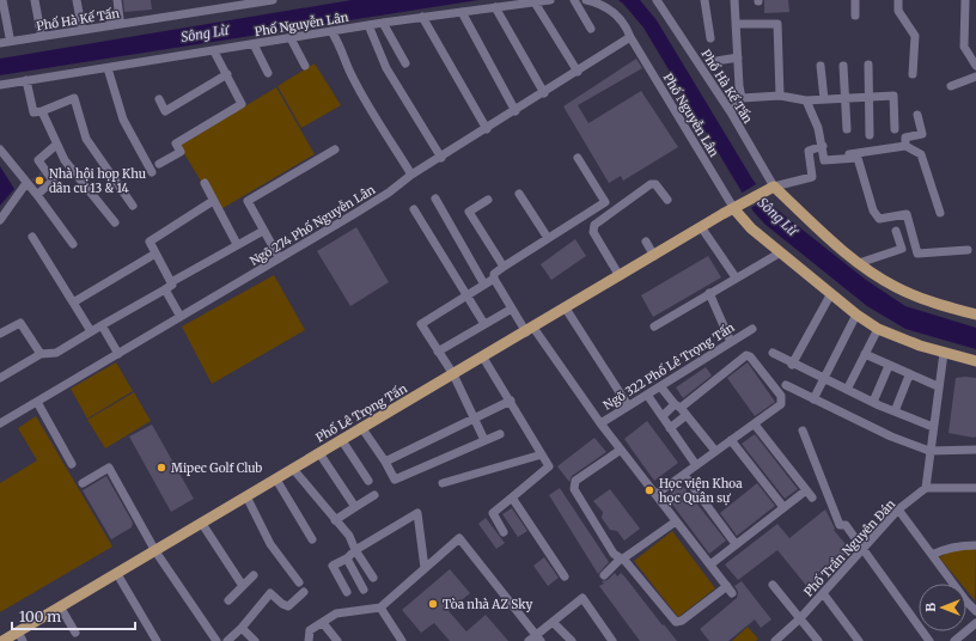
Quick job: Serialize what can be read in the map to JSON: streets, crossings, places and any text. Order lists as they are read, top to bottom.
{
  "streets": {
    "main road": ["Phố Lê Trọng Tấn"],
    "street": [
      "Phố Hà Kế Tấn",
      "Phố Nguyễn Lân",
      "Ngõ 274 Phố Nguyễn Lân",
      "Ngõ 322 Phố Lê Trọng Tấn",
      "Phố Trần Nguyên Đán"
    ]
  },
  "crossings": [
    ["Phố Hà Kế Tấn", "Phố Lê Trọng Tấn"],
    ["Phố Nguyễn Lân", "Ngõ 274 Phố Nguyễn Lân"],
    ["Phố Nguyễn Lân", "Phố Lê Trọng Tấn"],
    ["Ngõ 322 Phố Lê Trọng Tấn", "Phố Lê Trọng Tấn"]
  ],
  "water": ["Sông Lừ"],
  "places": [
    "Nhà hội họp Khu dân cư 13 & 14",
    "Mipec Golf Club",
    "Học viện Khoa học Quân sự",
    "Tòa nhà AZ Sky"
  ],
  "scale_bar": "100 m",
  "north": "left"
}
